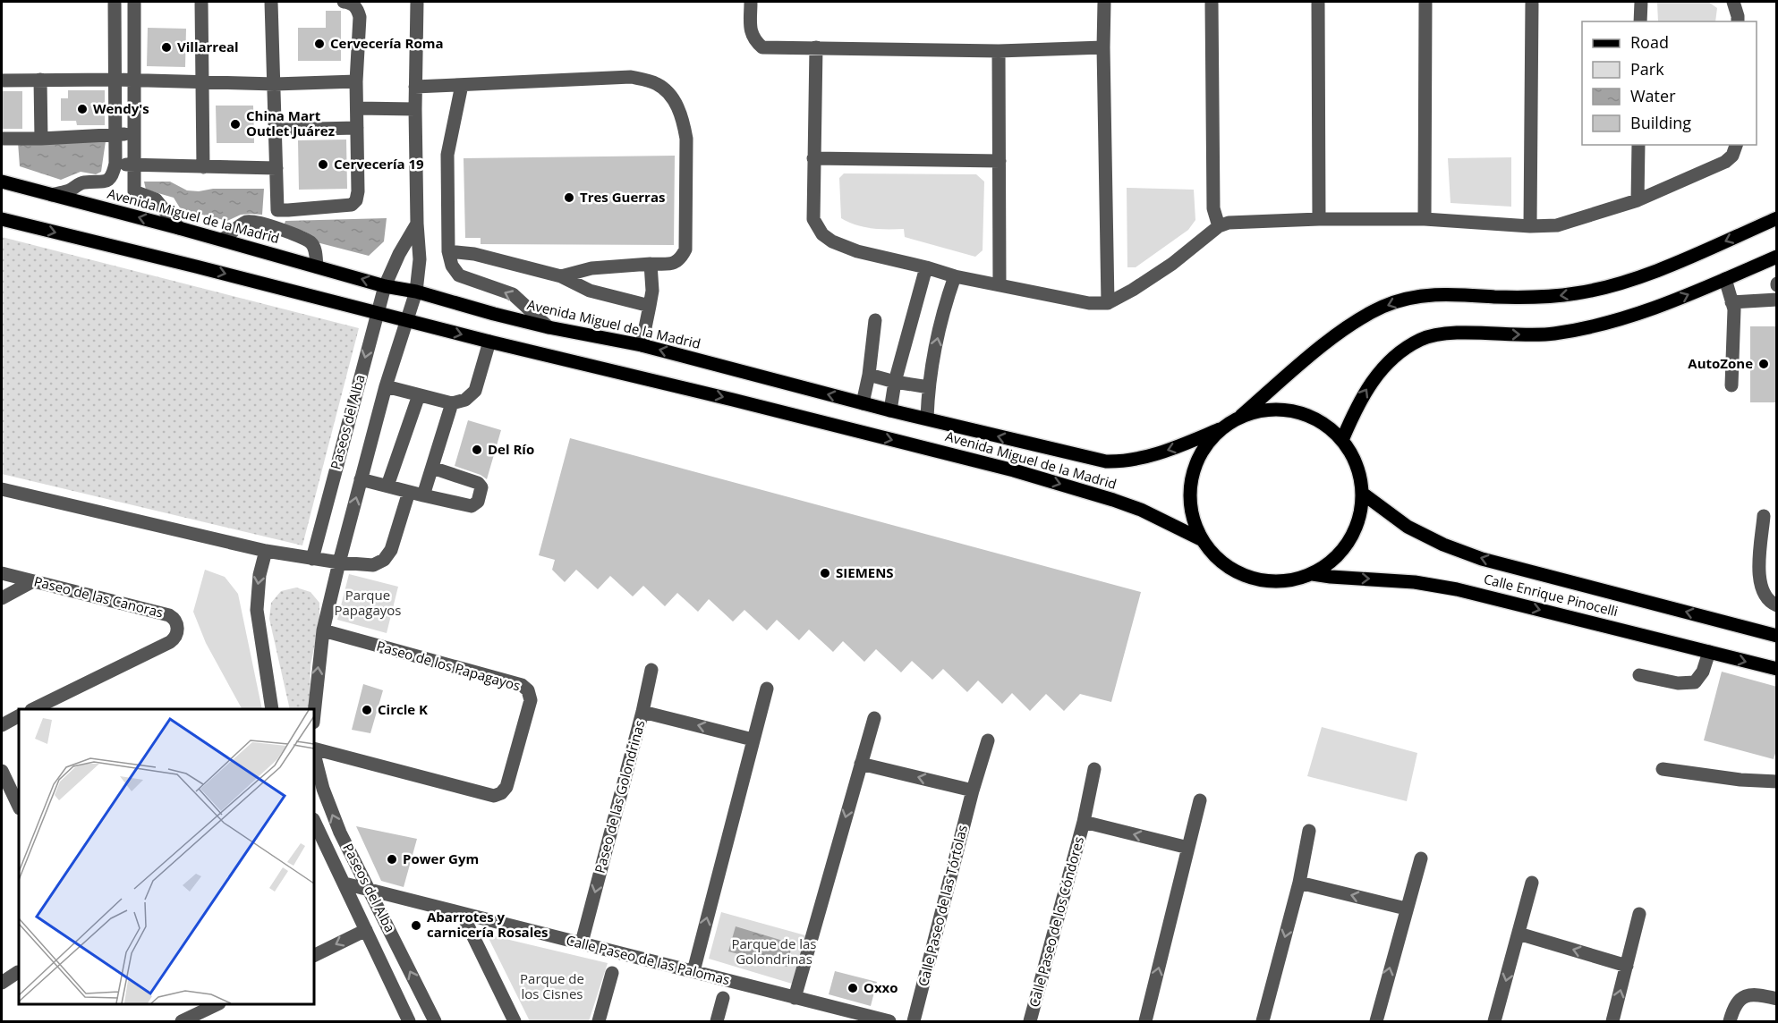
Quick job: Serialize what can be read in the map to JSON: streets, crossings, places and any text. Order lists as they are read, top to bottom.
{
  "streets": {
    "main road": ["Avenida Miguel de la Madrid", "Calle Enrique Pinocelli"],
    "street": [
      "Paseos del Alba",
      "Paseo de las Canoras",
      "Paseo de los Papagayos",
      "Paseo de las Golondrinas",
      "Calle Paseo de las Tórtolas",
      "Calle Paseo de los Cóndores",
      "Calle Paseo de las Palomas"
    ]
  },
  "crossings": [
    ["Avenida Miguel de la Madrid", "Paseos del Alba"],
    ["Avenida Miguel de la Madrid", "Calle Enrique Pinocelli"],
    ["Paseos del Alba", "Paseo de los Papagayos"],
    ["Paseos del Alba", "Calle Paseo de las Palomas"],
    ["Paseo de las Golondrinas", "Calle Paseo de las Palomas"]
  ],
  "parks": ["Parque Papagayos", "Parque de las Golondrinas", "Parque de los Cisnes"],
  "places": [
    "Cervecería Roma",
    "Villarreal",
    "Wendy's",
    "China Mart Outlet Juárez",
    "Cervecería 19",
    "Tres Guerras",
    "AutoZone",
    "Del Río",
    "SIEMENS",
    "Circle K",
    "Power Gym",
    "Abarrotes y carnicería Rosales",
    "Oxxo"
  ],
  "legend": [
    "Road",
    "Park",
    "Water",
    "Building"
  ]
}
